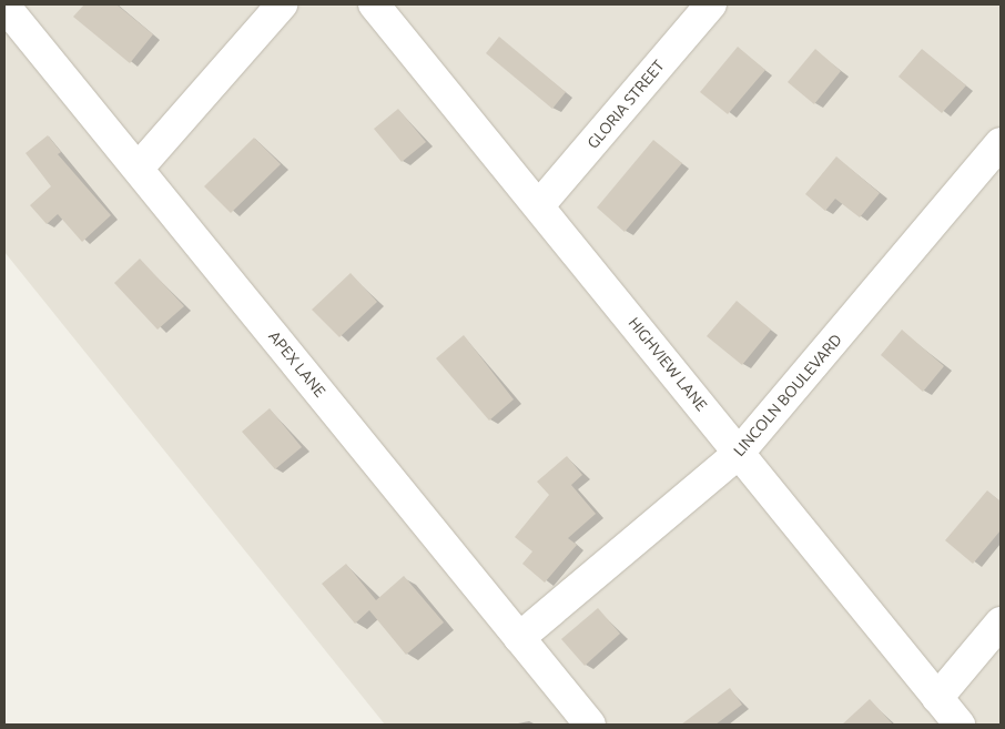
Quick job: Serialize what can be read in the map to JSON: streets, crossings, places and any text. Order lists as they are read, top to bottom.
{
  "streets": {
    "street": [
      "GLORIA STREET",
      "APEX LANE",
      "HIGHVIEW LANE",
      "LINCOLN BOULEVARD"
    ]
  },
  "crossings": [
    ["GLORIA STREET", "HIGHVIEW LANE"],
    ["APEX LANE", "LINCOLN BOULEVARD"],
    ["HIGHVIEW LANE", "LINCOLN BOULEVARD"]
  ]
}
